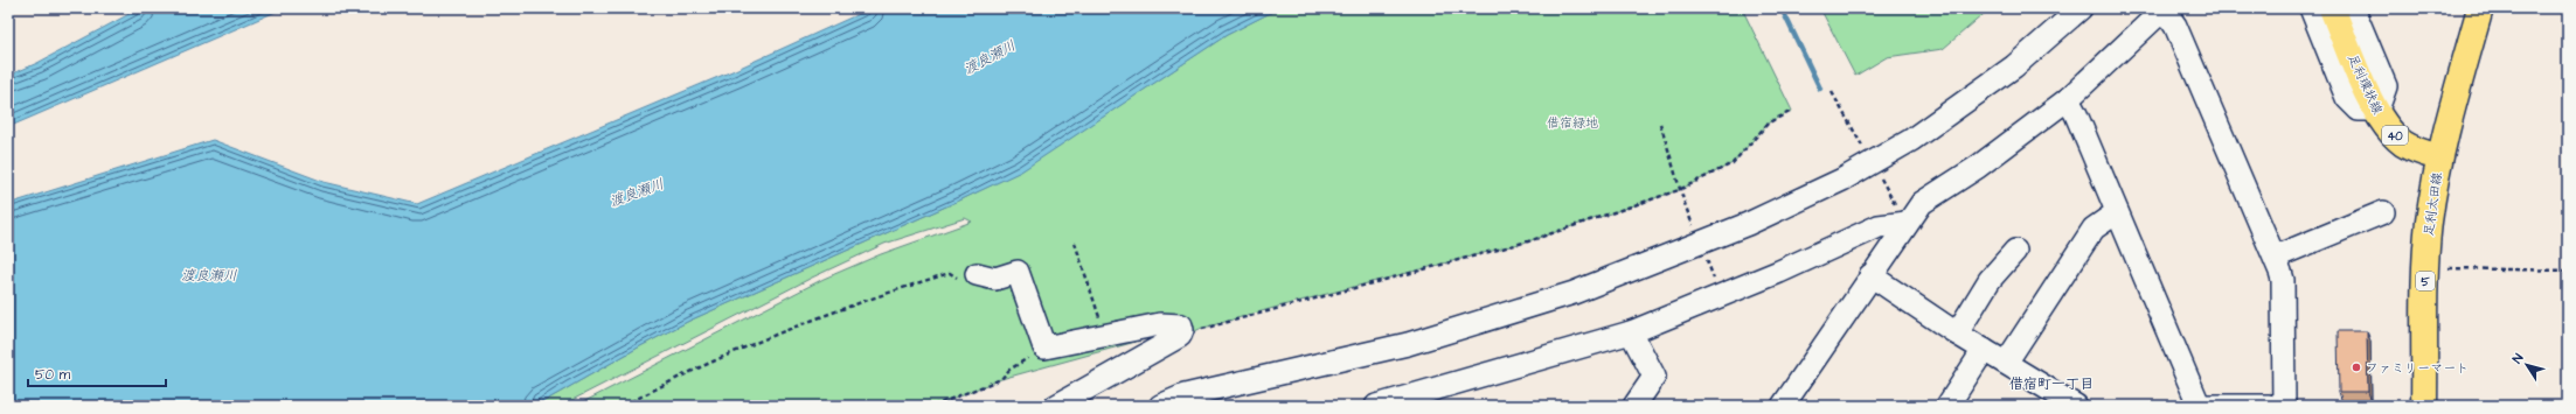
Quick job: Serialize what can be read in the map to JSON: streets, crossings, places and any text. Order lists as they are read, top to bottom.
{
  "streets": {
    "main road": [
      "足利環状線",
      "40",
      "足利太田線",
      "5"
    ]
  },
  "crossings": [
    ["足利環状線", "足利太田線"]
  ],
  "districts": ["借宿町一丁目"],
  "water": ["渡良瀬川"],
  "parks": ["借宿緑地"],
  "places": ["ファミリーマート"],
  "scale_bar": "50 m",
  "north": "top left"
}
